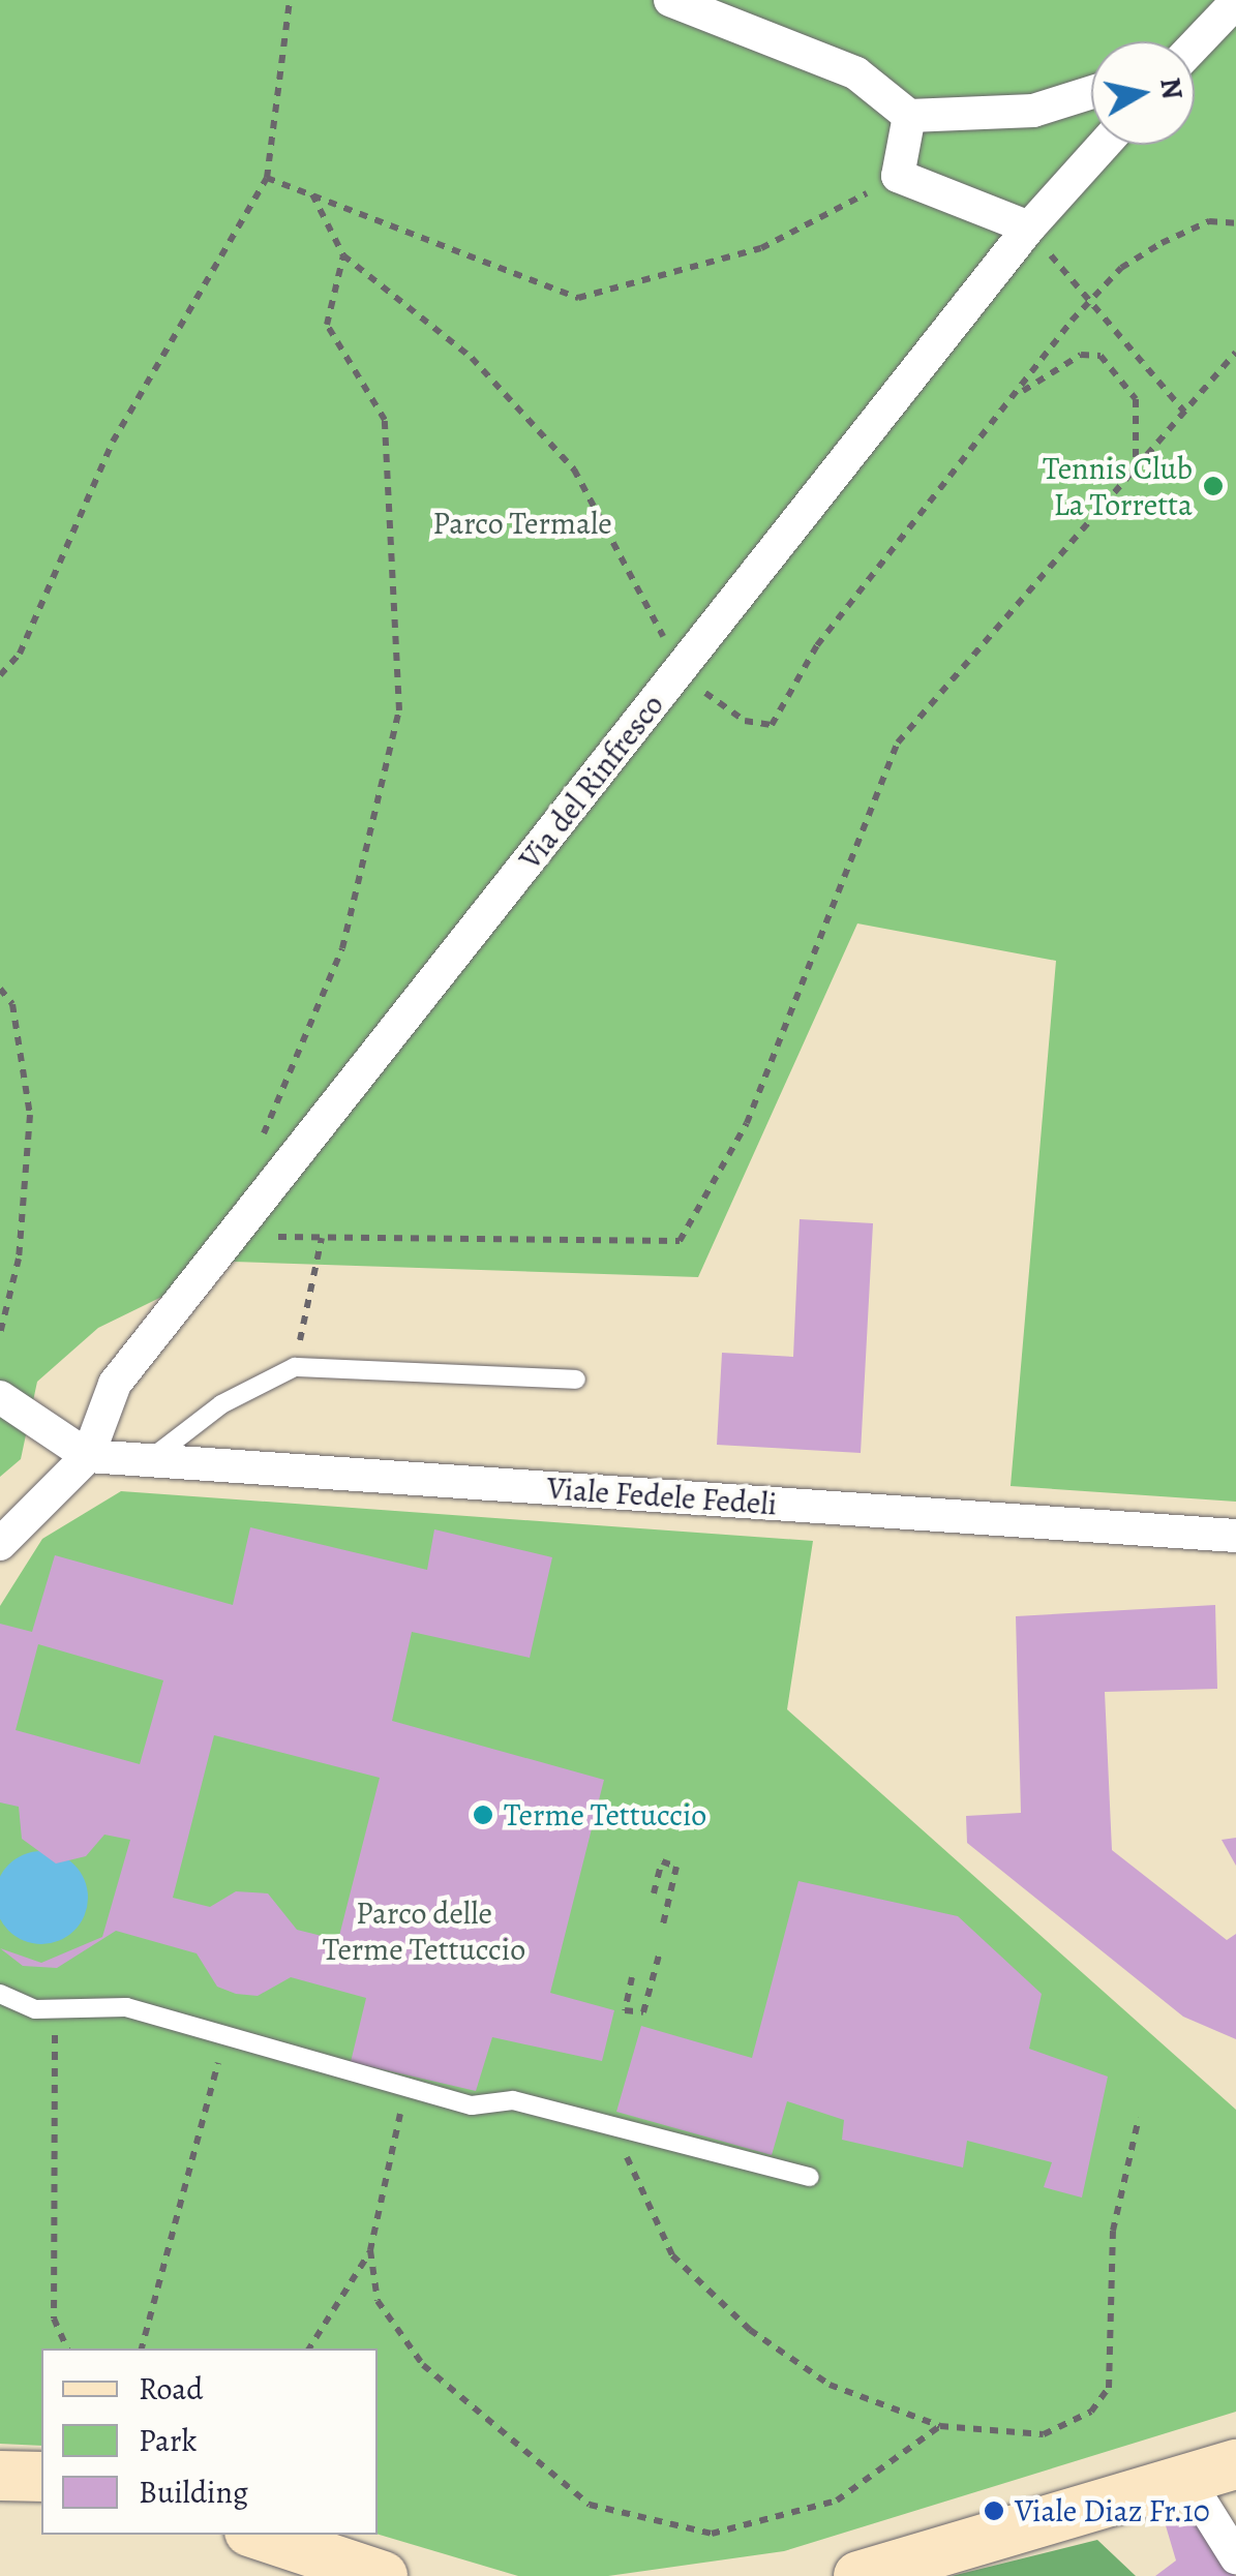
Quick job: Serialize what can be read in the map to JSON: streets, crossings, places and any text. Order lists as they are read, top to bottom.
{
  "streets": {
    "street": ["Via del Rinfresco", "Viale Fedele Fedeli"]
  },
  "crossings": [
    ["Via del Rinfresco", "Viale Fedele Fedeli"]
  ],
  "parks": ["Parco Termale", "Parco delle Terme Tettuccio"],
  "places": ["Tennis Club La Torretta", "Terme Tettuccio", "Viale Diaz Fr.10"],
  "legend": ["Road", "Park", "Building"],
  "north": "right"
}
